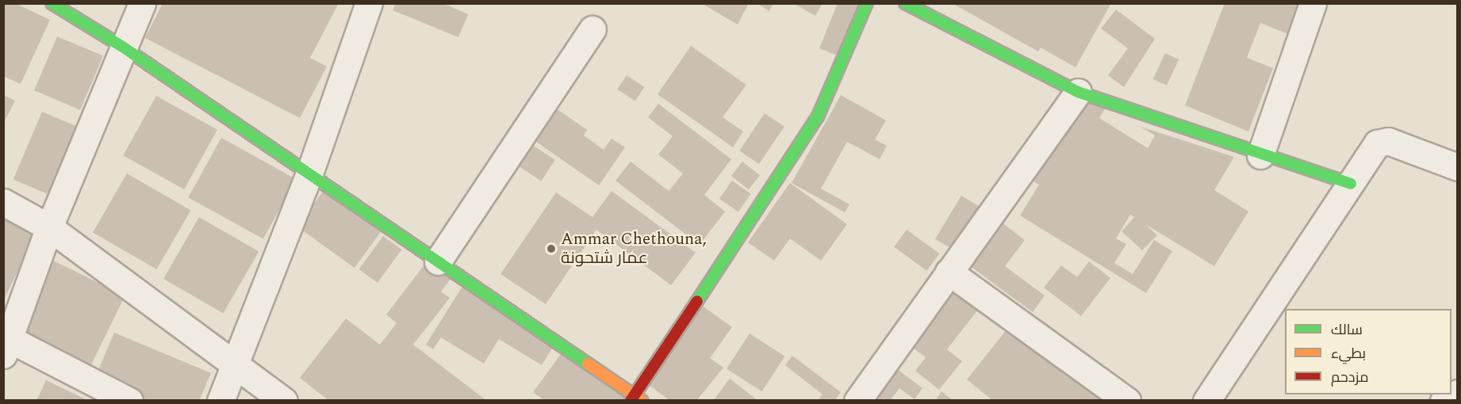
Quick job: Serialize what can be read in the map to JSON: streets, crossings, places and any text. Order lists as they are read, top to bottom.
{
  "places": ["Ammar Chethouna, عمار شتحونة"],
  "legend": ["سالك", "بطيء", "مزدحم"]
}
